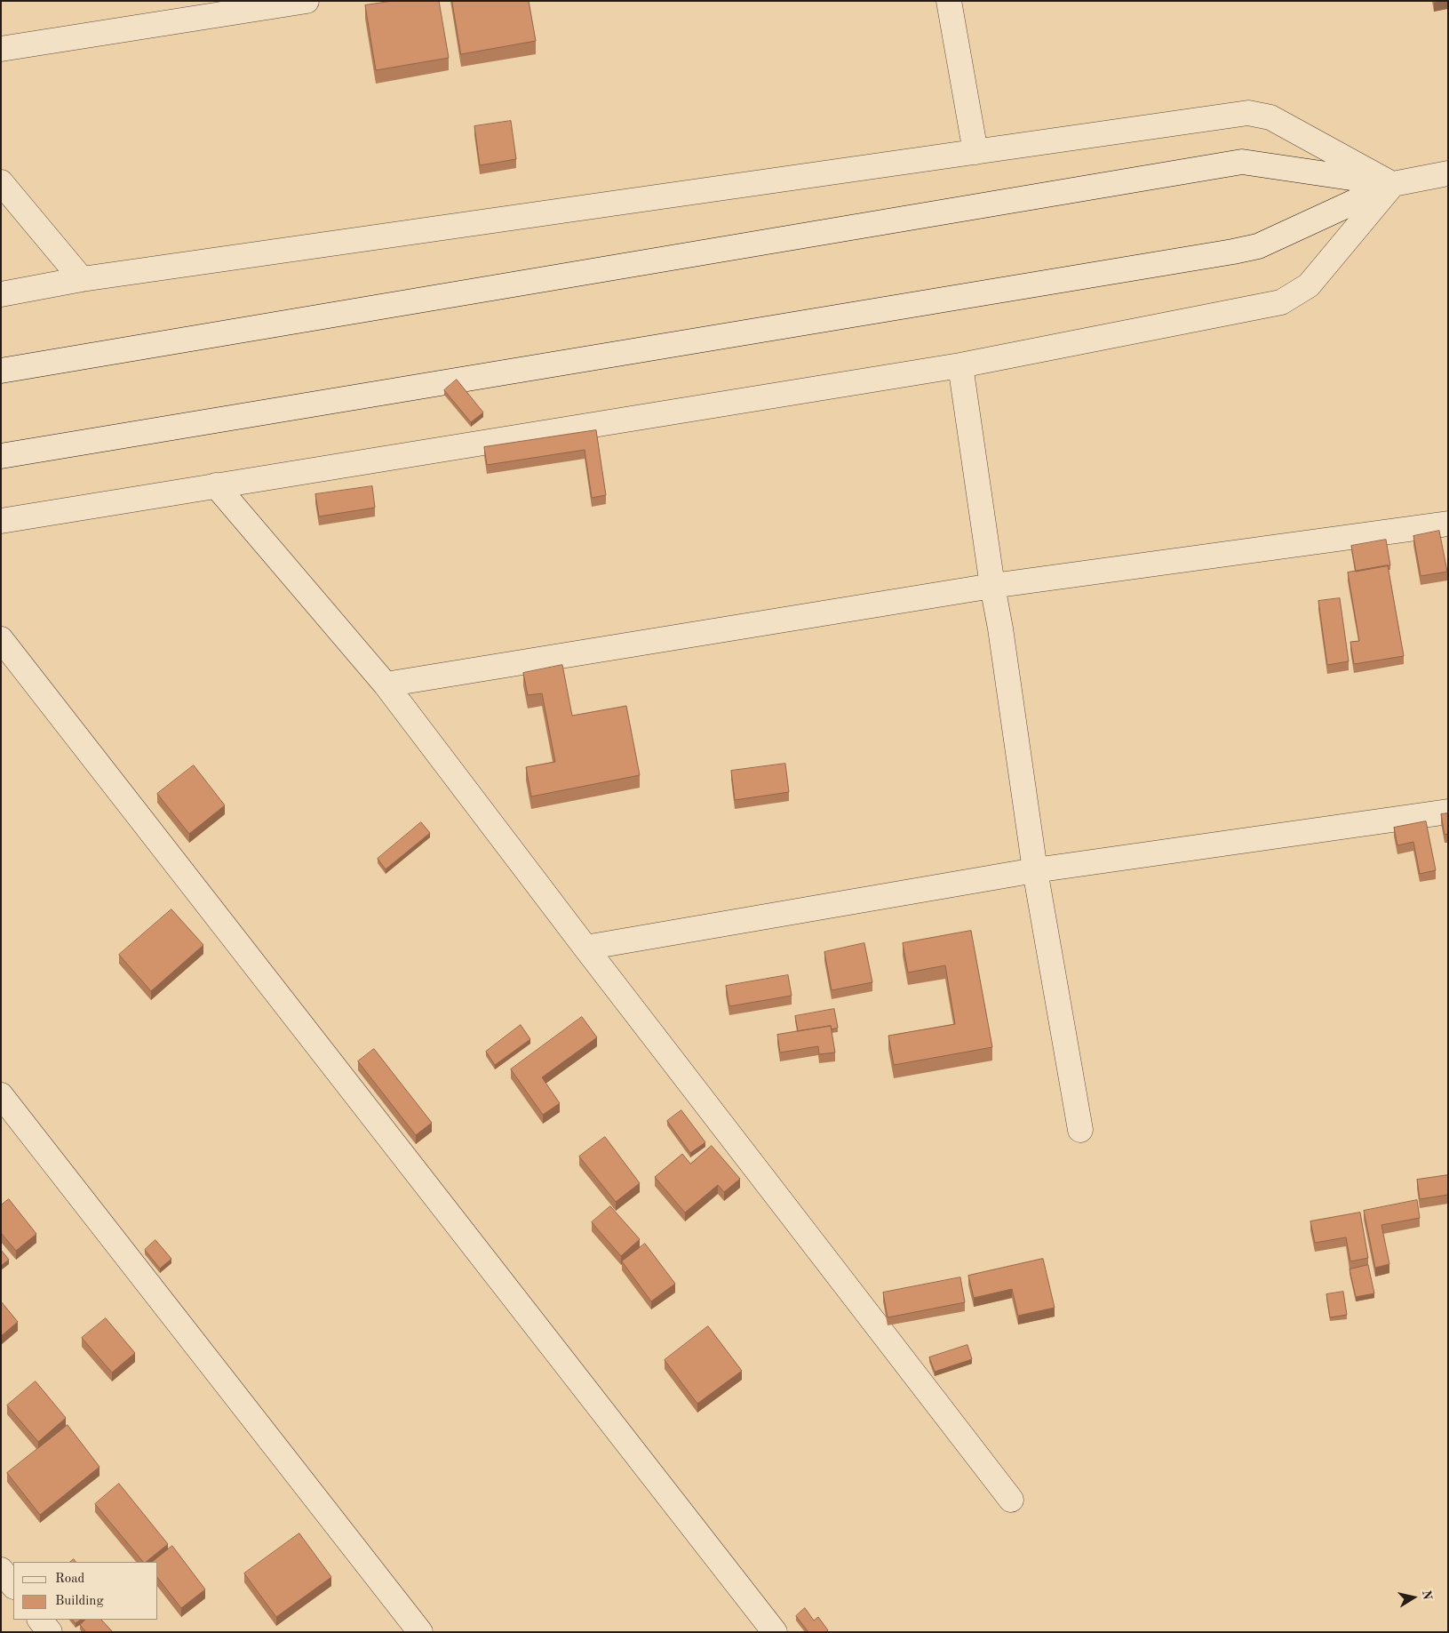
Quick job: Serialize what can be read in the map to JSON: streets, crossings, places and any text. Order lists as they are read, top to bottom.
{
  "legend": ["Road", "Building"],
  "north": "right"
}
